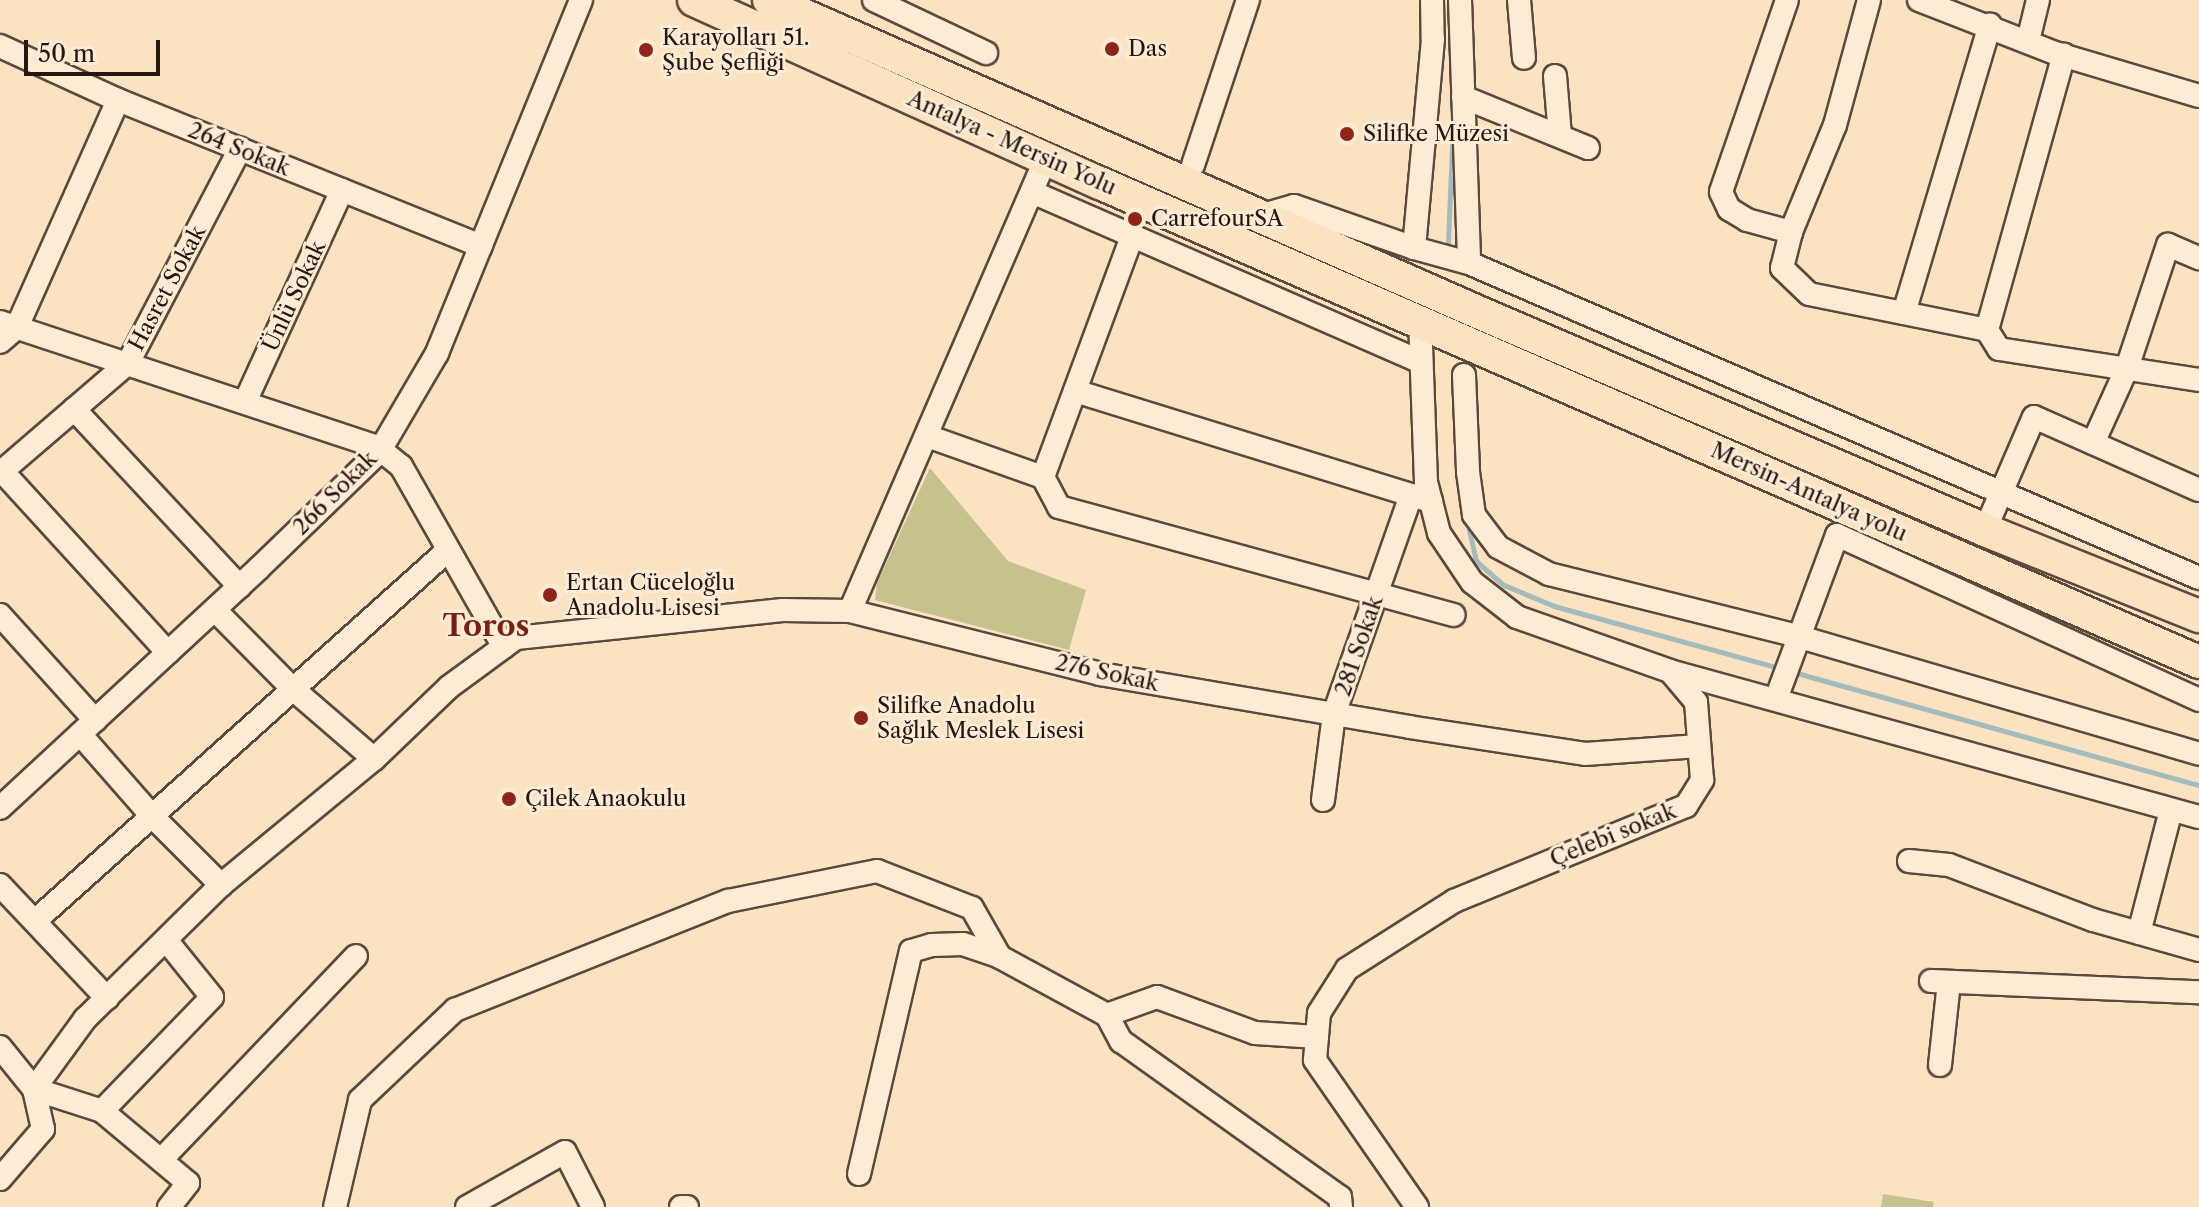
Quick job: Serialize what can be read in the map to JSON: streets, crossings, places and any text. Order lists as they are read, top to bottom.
{
  "streets": {
    "highway": ["Antalya - Mersin Yolu", "Mersin-Antalya yolu"],
    "street": [
      "264 Sokak",
      "Hasret Sokak",
      "Ünlü Sokak",
      "266 Sokak",
      "281 Sokak",
      "276 Sokak",
      "Çelebi sokak"
    ]
  },
  "crossings": [
    ["Antalya - Mersin Yolu", "Mersin-Antalya yolu"],
    ["264 Sokak", "Hasret Sokak"],
    ["264 Sokak", "Ünlü Sokak"],
    ["264 Sokak", "266 Sokak"],
    ["281 Sokak", "276 Sokak"],
    ["276 Sokak", "Çelebi sokak"]
  ],
  "districts": ["Toros"],
  "places": [
    "Das",
    "Karayolları 51. Şube Şefliği",
    "Silifke Müzesi",
    "CarrefourSA",
    "Ertan Cüceloğlu Anadolu Lisesi",
    "Silifke Anadolu Sağlık Meslek Lisesi",
    "Çilek Anaokulu"
  ],
  "scale_bar": "50 m"
}
